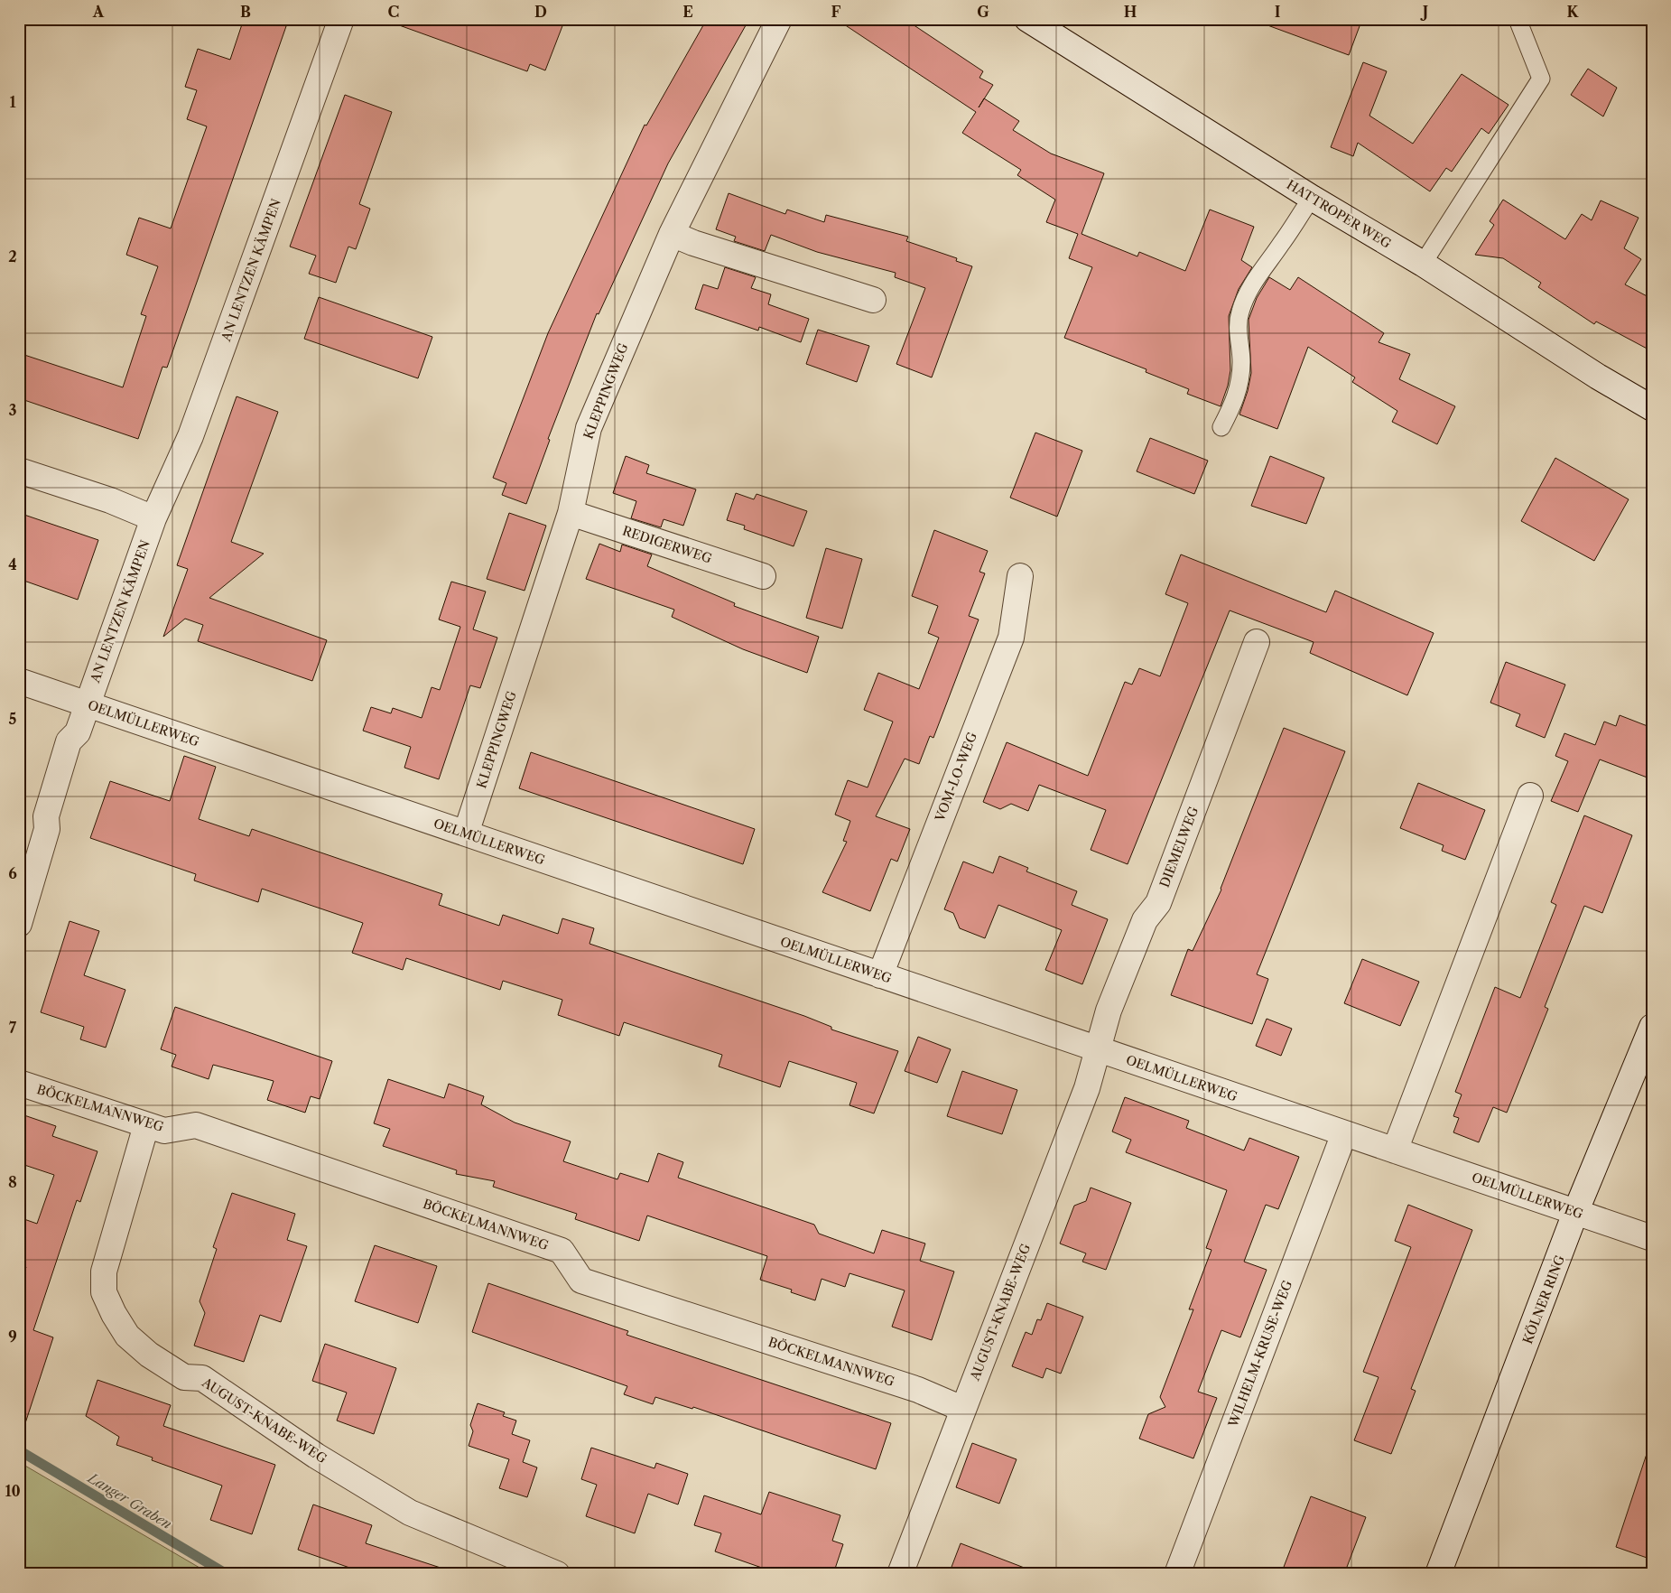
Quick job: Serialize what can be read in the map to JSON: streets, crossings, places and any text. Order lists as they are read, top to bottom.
{
  "streets": {
    "street": [
      "HATTROPER WEG",
      "AN LENTZEN KÄMPEN",
      "KLEPPINGWEG",
      "REDIGERWEG",
      "OELMÜLLERWEG",
      "VOM-LO-WEG",
      "DIEMELWEG",
      "BÖCKELMANNWEG",
      "KÖLNER RING",
      "AUGUST-KNABE-WEG",
      "WILHELM-KRUSE-WEG"
    ]
  },
  "crossings": [
    ["AN LENTZEN KÄMPEN", "OELMÜLLERWEG"],
    ["KLEPPINGWEG", "REDIGERWEG"],
    ["KLEPPINGWEG", "OELMÜLLERWEG"],
    ["OELMÜLLERWEG", "VOM-LO-WEG"],
    ["OELMÜLLERWEG", "DIEMELWEG"],
    ["OELMÜLLERWEG", "KÖLNER RING"],
    ["OELMÜLLERWEG", "AUGUST-KNABE-WEG"],
    ["OELMÜLLERWEG", "WILHELM-KRUSE-WEG"],
    ["DIEMELWEG", "AUGUST-KNABE-WEG"],
    ["BÖCKELMANNWEG", "AUGUST-KNABE-WEG"]
  ],
  "water": ["Langer Graben"],
  "grid": {
    "columns": [
      "A",
      "B",
      "C",
      "D",
      "E",
      "F",
      "G",
      "H",
      "I",
      "J",
      "K"
    ],
    "rows": [
      "1",
      "2",
      "3",
      "4",
      "5",
      "6",
      "7",
      "8",
      "9",
      "10"
    ]
  }
}
